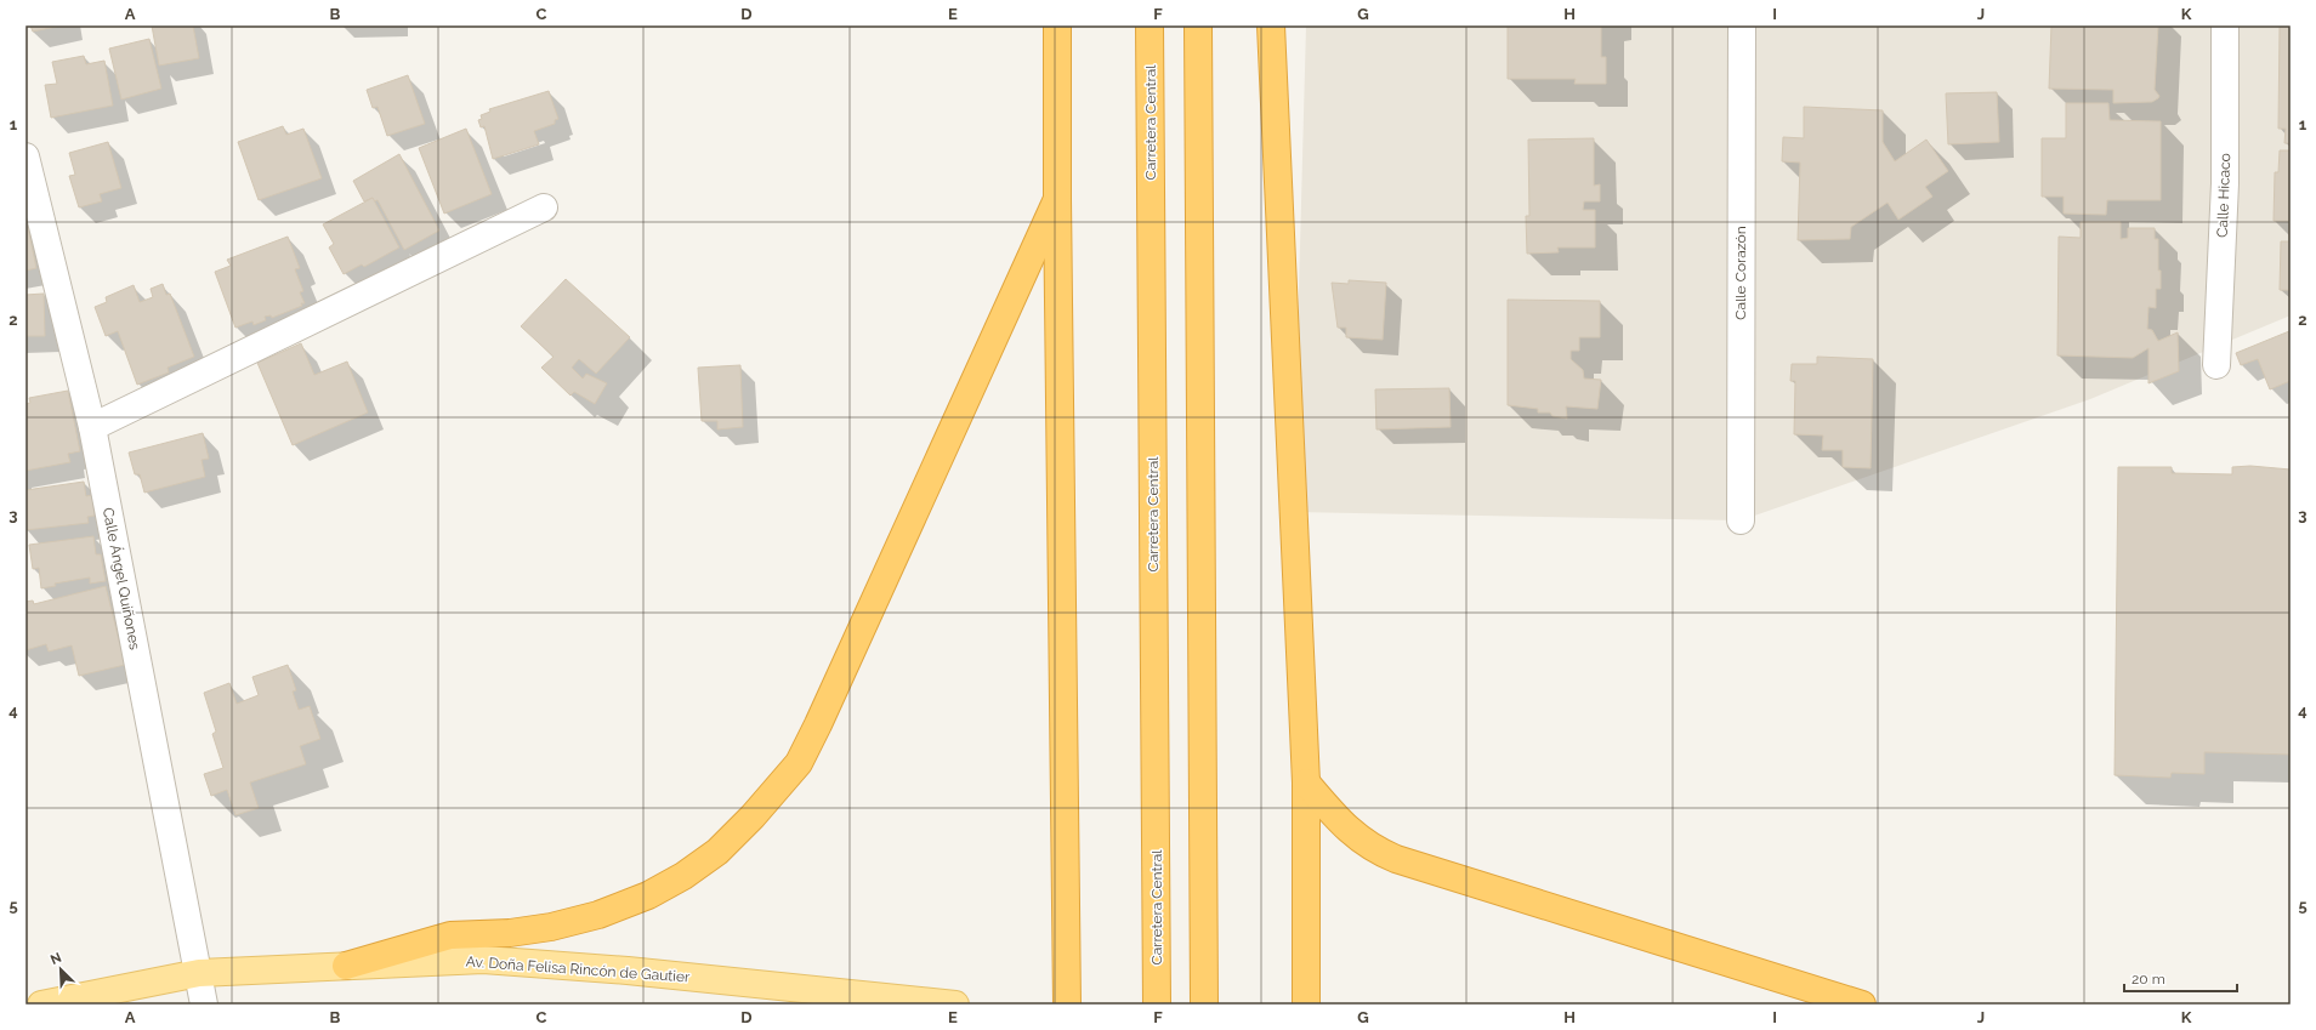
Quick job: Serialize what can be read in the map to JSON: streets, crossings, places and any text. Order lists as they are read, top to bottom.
{
  "streets": {
    "highway": ["Carretera Central"],
    "main road": ["Av. Doña Felisa Rincón de Gautier"],
    "street": ["Calle Hicaco", "Calle Corazón", "Calle Ángel Quiñones"]
  },
  "crossings": [
    ["Calle Ángel Quiñones", "Av. Doña Felisa Rincón de Gautier"]
  ],
  "scale_bar": "20 m",
  "north": "top left",
  "grid": {
    "columns": [
      "A",
      "B",
      "C",
      "D",
      "E",
      "F",
      "G",
      "H",
      "I",
      "J",
      "K"
    ],
    "rows": [
      "1",
      "2",
      "3",
      "4",
      "5"
    ]
  }
}
